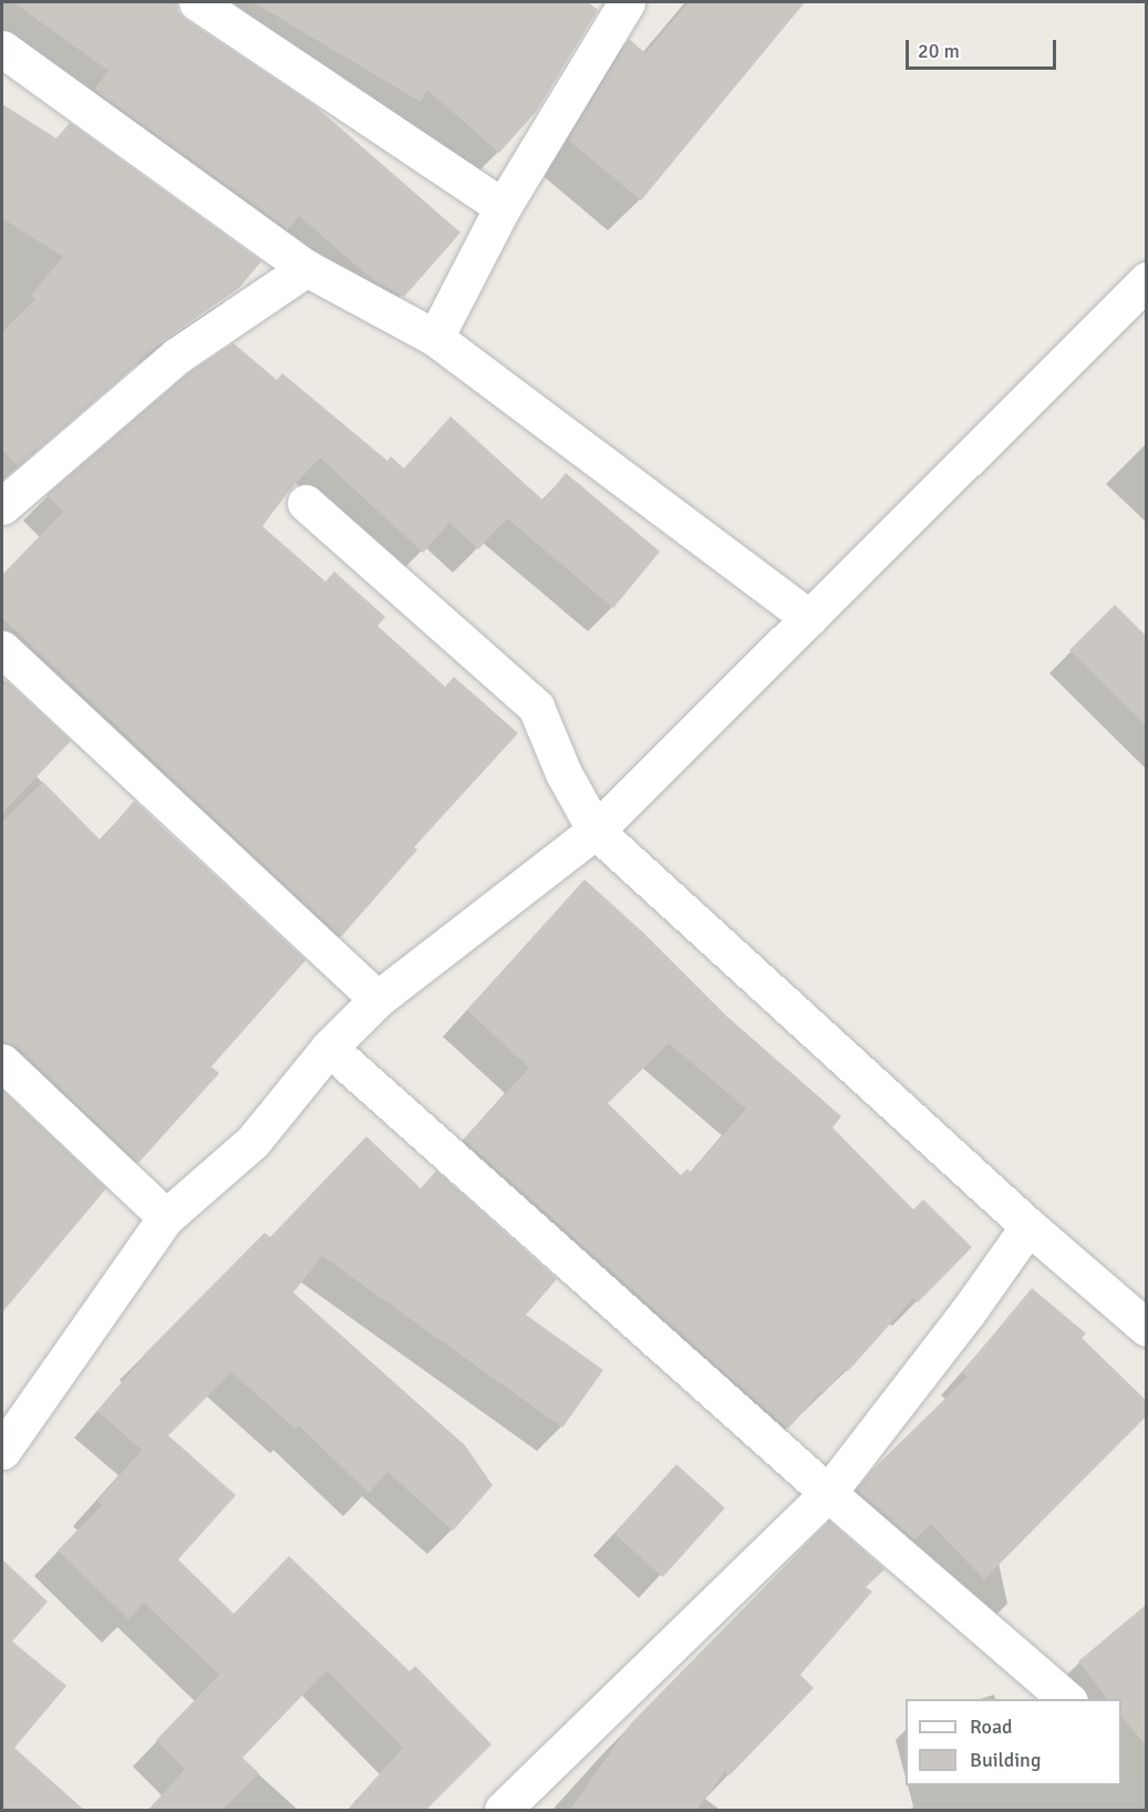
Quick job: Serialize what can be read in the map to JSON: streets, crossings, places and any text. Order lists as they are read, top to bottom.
{
  "legend": ["Road", "Building"],
  "scale_bar": "20 m"
}
